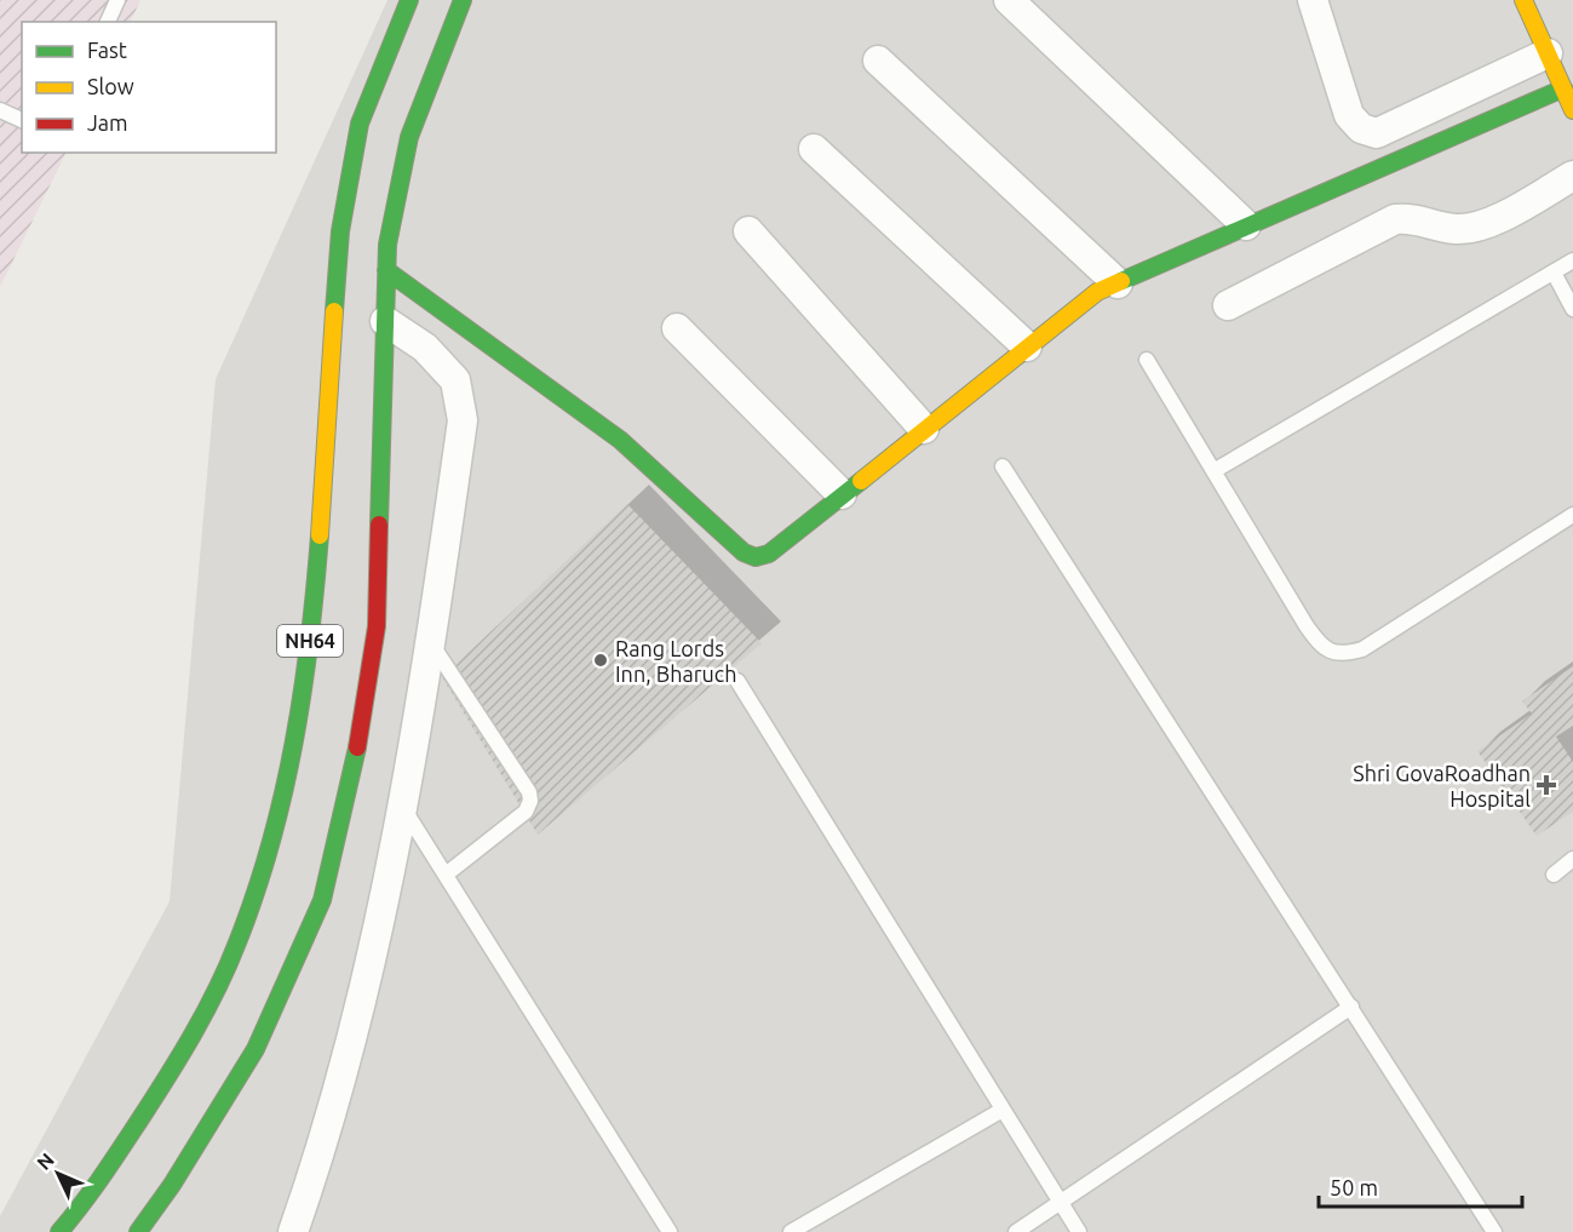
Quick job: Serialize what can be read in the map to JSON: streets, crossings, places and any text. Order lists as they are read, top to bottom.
{
  "streets": {
    "main road": ["NH64"]
  },
  "places": {
    "other": ["Rang Lords Inn, Bharuch"],
    "health": ["Shri GovaRoadhan Hospital"]
  },
  "legend": ["Fast", "Slow", "Jam"],
  "scale_bar": "50 m",
  "north": "top left"
}
